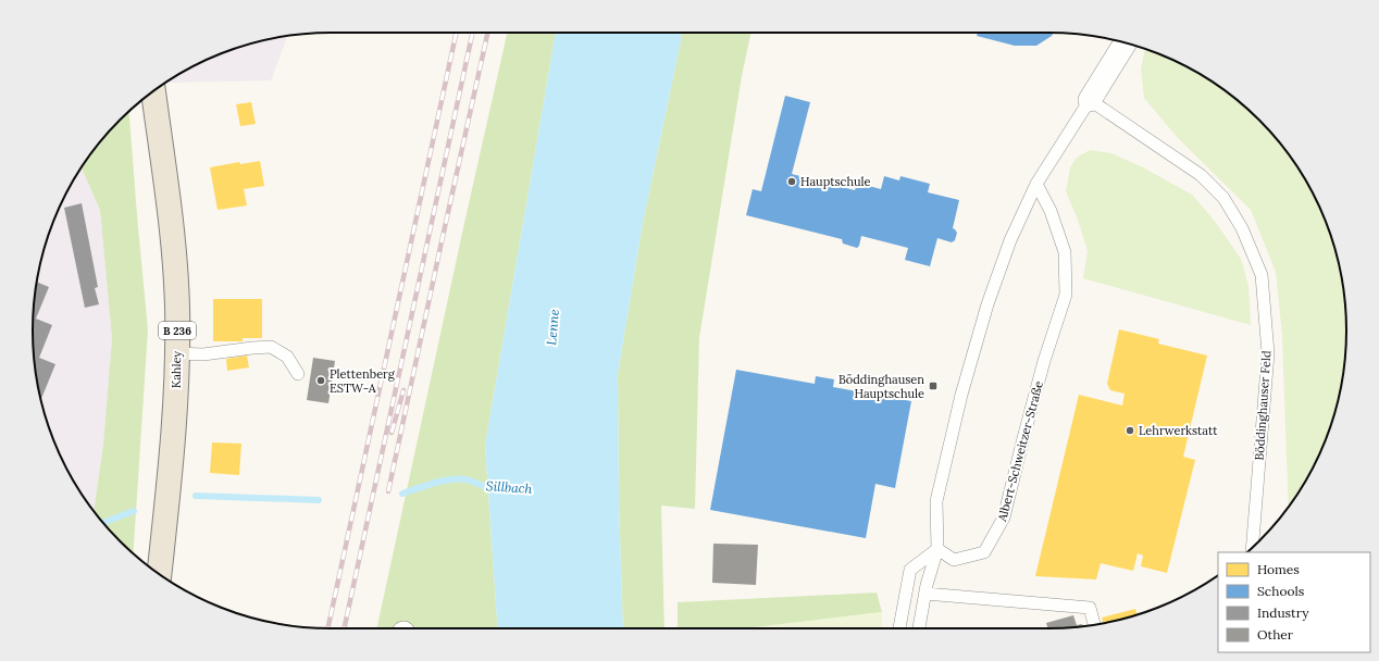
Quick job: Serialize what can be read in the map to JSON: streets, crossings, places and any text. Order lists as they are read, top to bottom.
{
  "streets": {
    "main road": ["B 236", "Kahley"],
    "lane": ["Böddinghauser Feld", "Albert-Schweitzer-Straße"]
  },
  "water": ["Lenne", "Sillbach"],
  "places": {
    "other": ["Hauptschule", "Plettenberg ESTW-A", "Lehrwerkstatt"],
    "transit": ["Böddinghausen Hauptschule"]
  },
  "legend": [
    "Homes",
    "Schools",
    "Industry",
    "Other"
  ]
}
